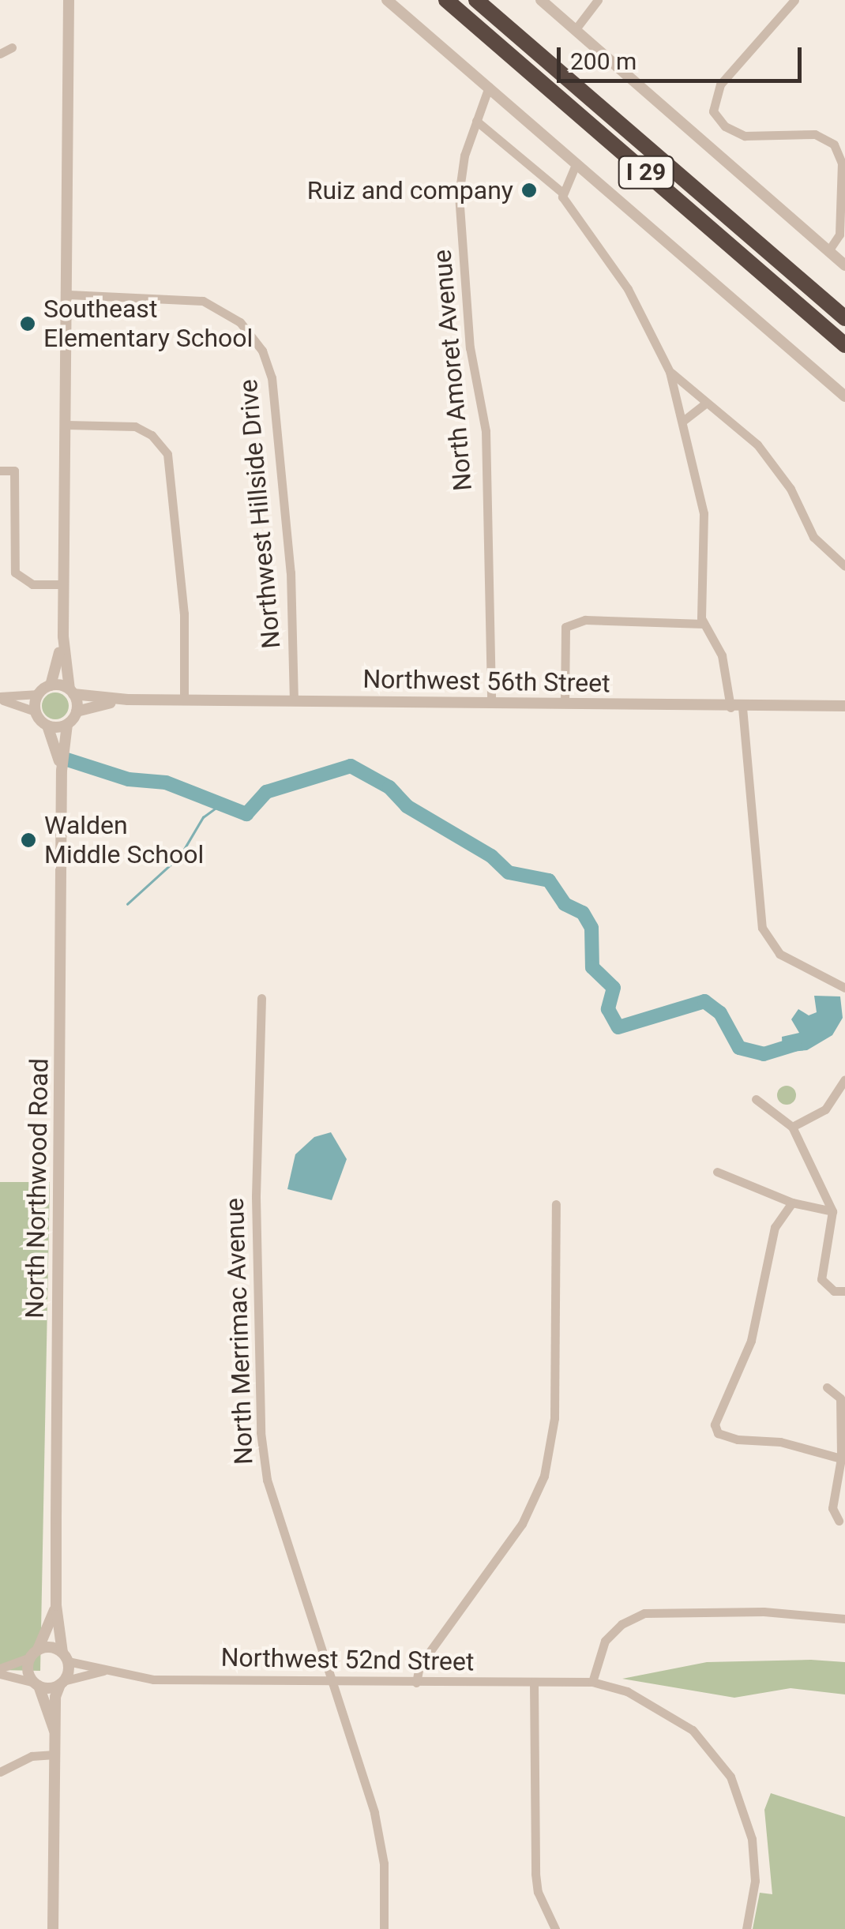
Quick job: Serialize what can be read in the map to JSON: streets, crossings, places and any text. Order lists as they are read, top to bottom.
{
  "streets": {
    "highway": ["I 29"],
    "street": [
      "North Amoret Avenue",
      "Northwest Hillside Drive",
      "Northwest 56th Street",
      "North Northwood Road",
      "North Merrimac Avenue",
      "Northwest 52nd Street"
    ]
  },
  "crossings": [
    ["North Amoret Avenue", "Northwest 56th Street"],
    ["Northwest Hillside Drive", "Northwest 56th Street"],
    ["Northwest 56th Street", "North Northwood Road"],
    ["North Northwood Road", "Northwest 52nd Street"],
    ["North Merrimac Avenue", "Northwest 52nd Street"]
  ],
  "places": ["Ruiz and company", "Southeast Elementary School", "Walden Middle School"],
  "scale_bar": "200 m"
}
